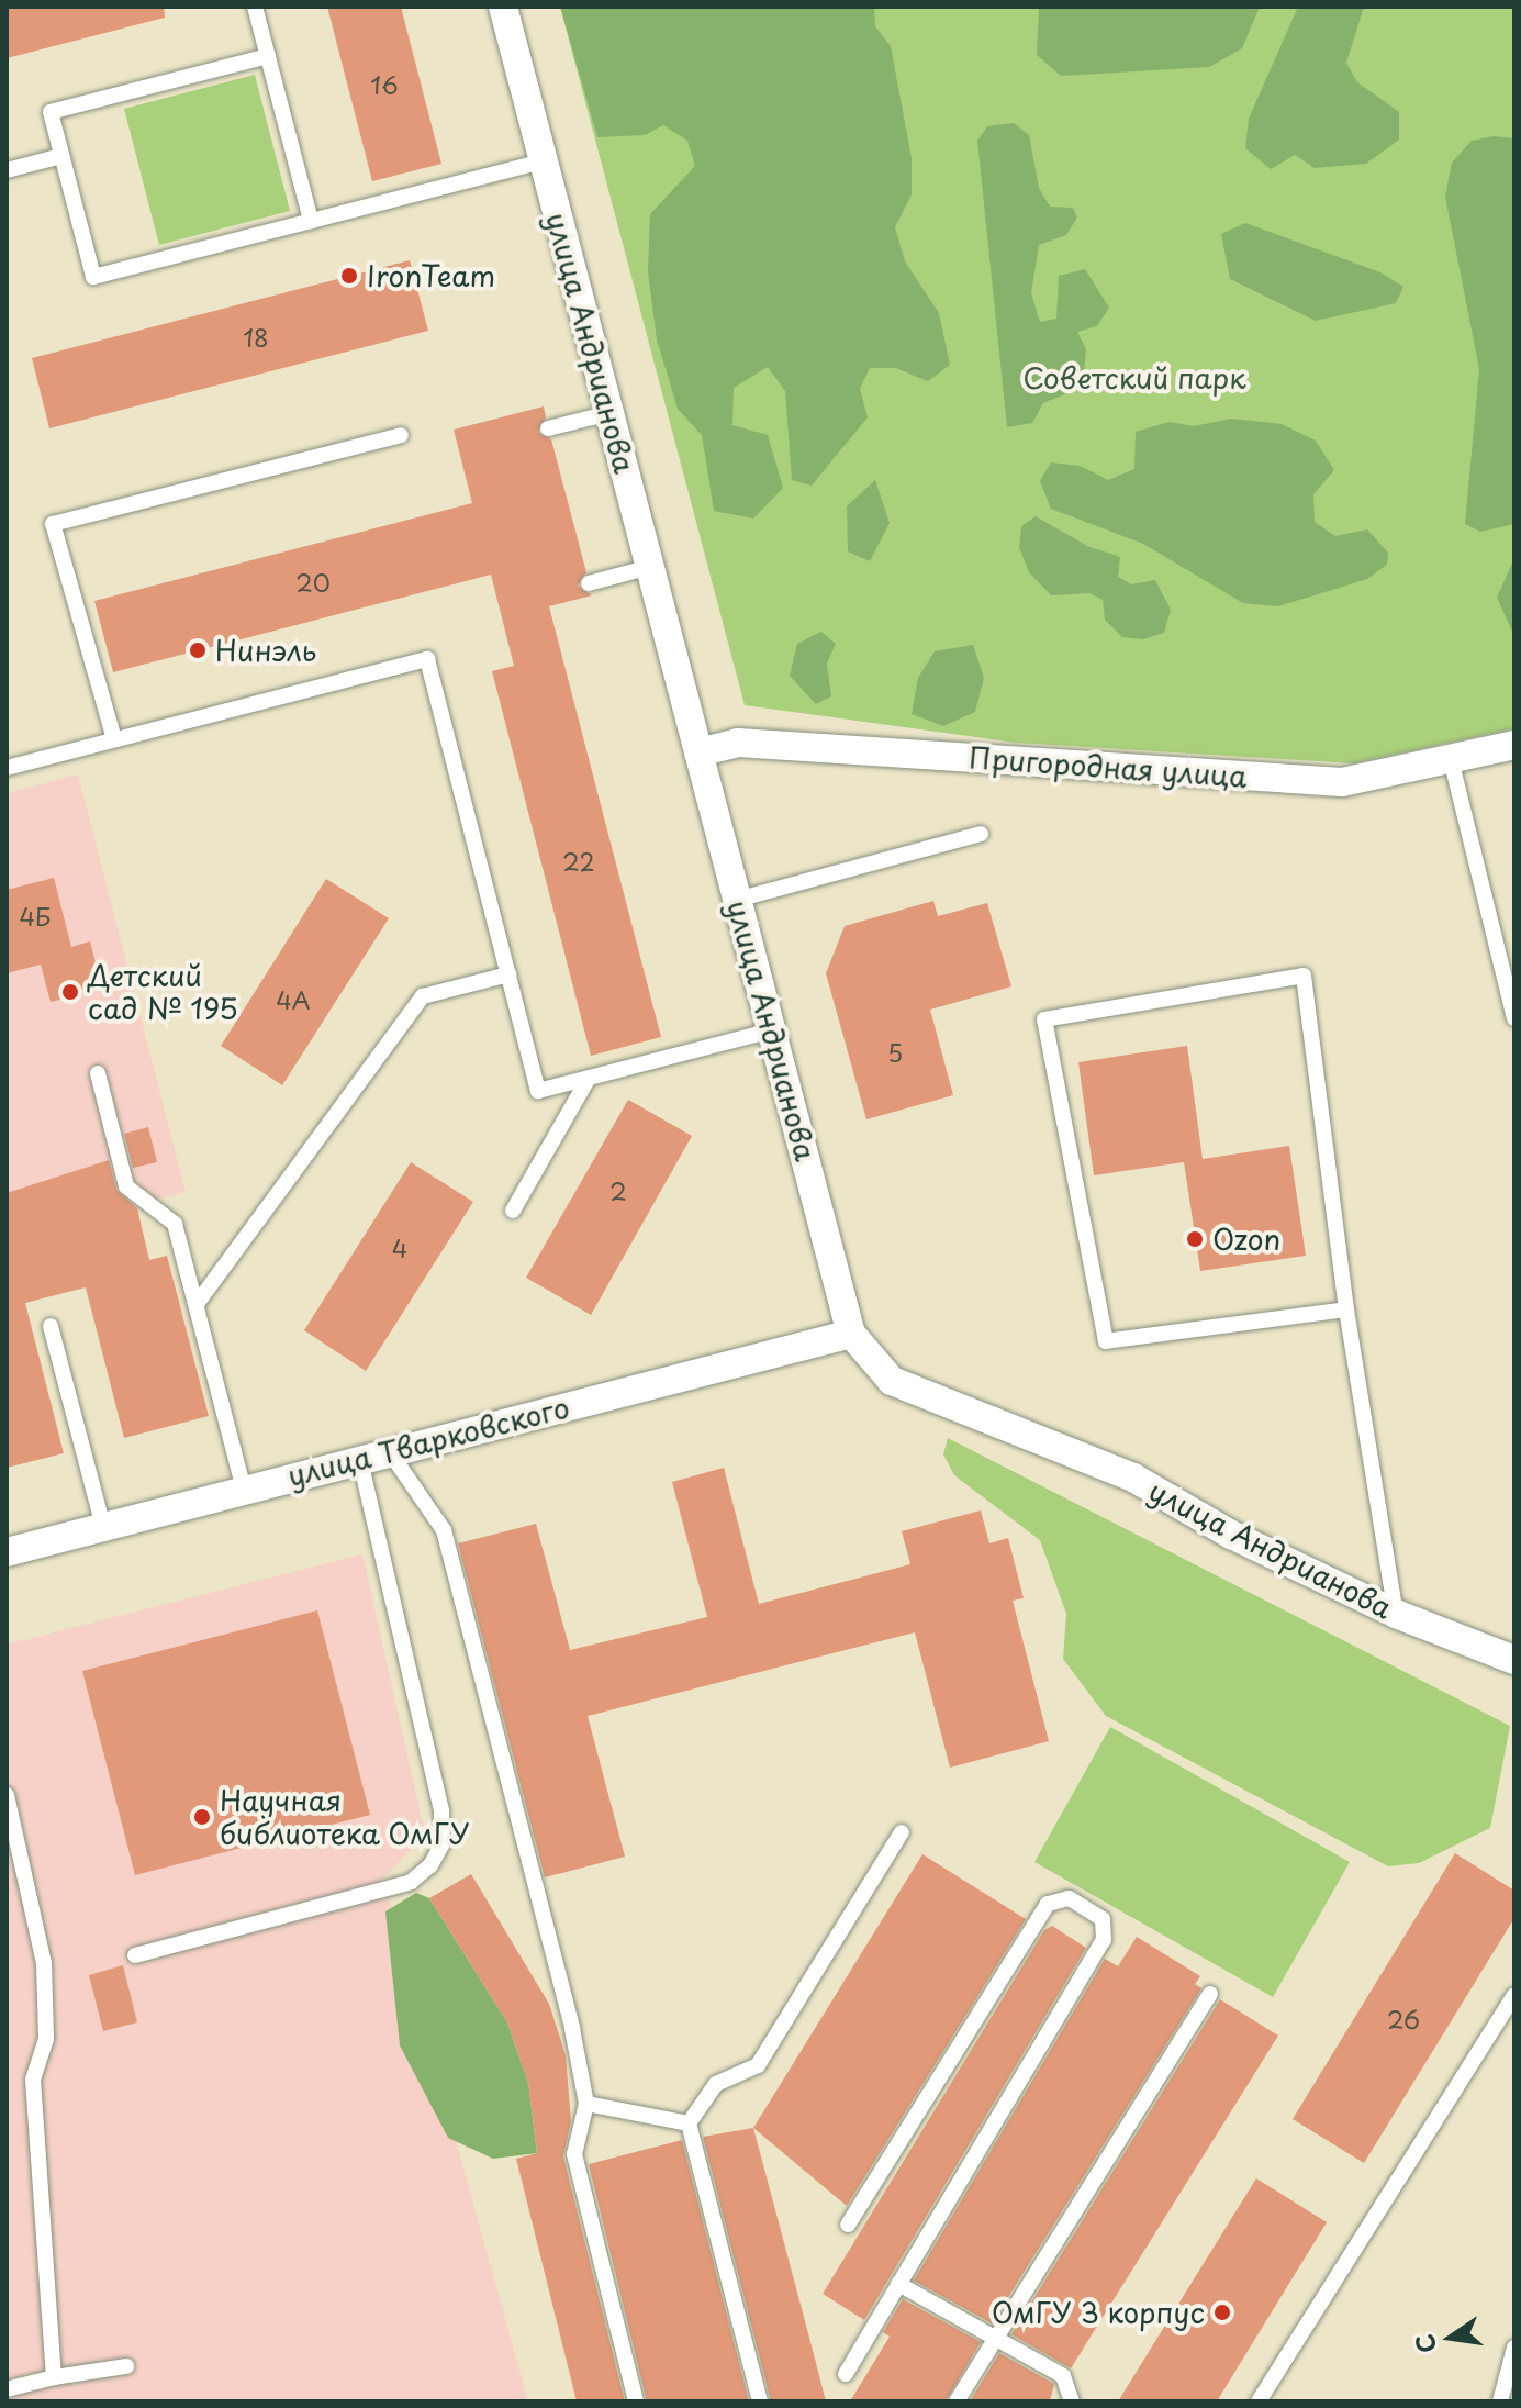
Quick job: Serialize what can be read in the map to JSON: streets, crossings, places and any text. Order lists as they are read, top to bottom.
{
  "streets": {
    "street": ["улица Андрианова", "Пригородная улица", "улица Тварковского"]
  },
  "crossings": [
    ["улица Андрианова", "Пригородная улица"],
    ["улица Андрианова", "улица Тварковского"]
  ],
  "parks": ["Советский парк"],
  "places": [
    "IronTeam",
    "Нинэль",
    "Детский сад № 195",
    "Ozon",
    "Научная библиотека ОмГУ",
    "ОмГУ 3 корпус"
  ],
  "house_numbers": [
    "16",
    "18",
    "20",
    "22",
    "4Б",
    "4А",
    "5",
    "2",
    "4",
    "26"
  ],
  "north": "left"
}
